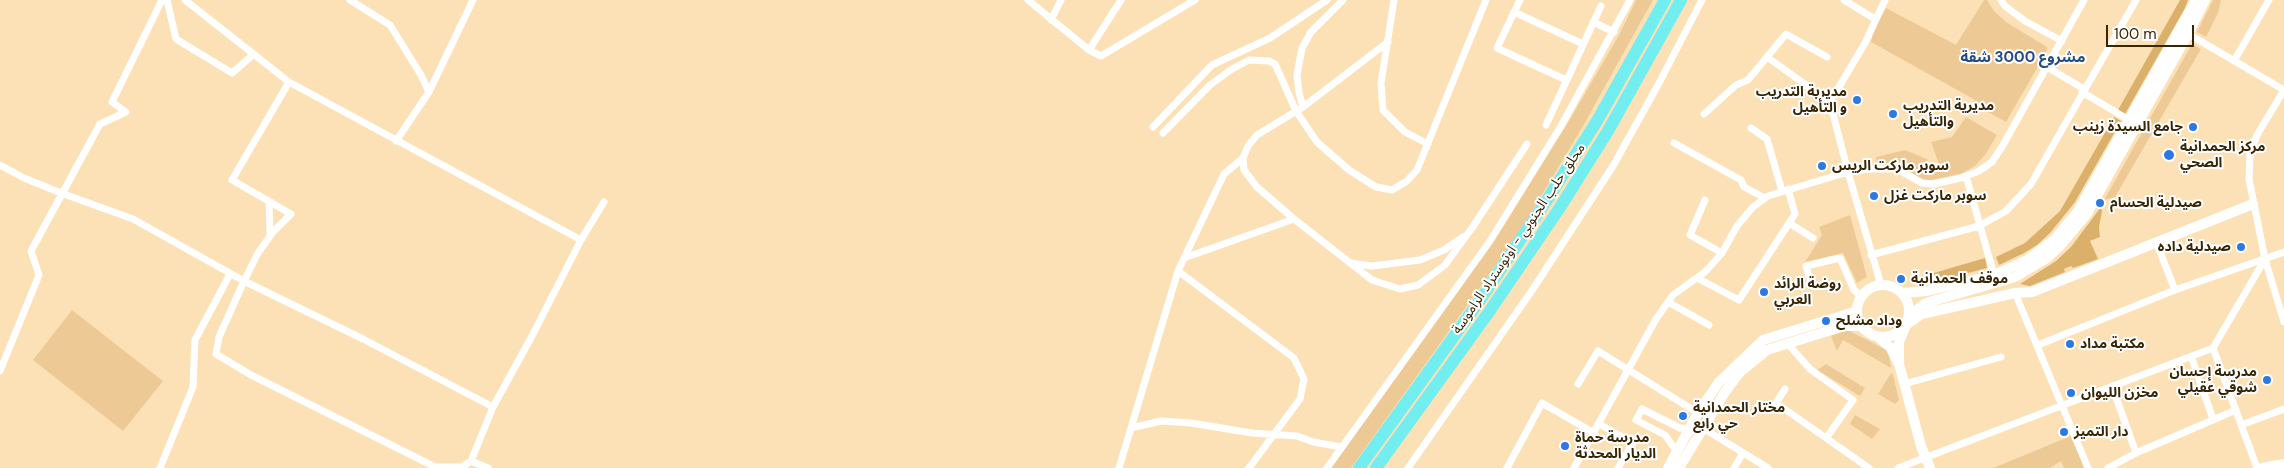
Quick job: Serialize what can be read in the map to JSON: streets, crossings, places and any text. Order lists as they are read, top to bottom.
{
  "streets": {
    "highway": ["محلق حلب الجنوبي - اوتوستراد الراموسة"]
  },
  "districts": ["مشروع 3000 شقة"],
  "places": [
    "مديرية التدريب و التأهيل",
    "مديرية التدريب والتأهيل",
    "جامع السيدة زينب",
    "مركز الحمدانية الصحي",
    "سوبر ماركت الريس",
    "سوبر ماركت غزل",
    "صيدلية الحسام",
    "صيدلية داده",
    "موقف الحمدانية",
    "روضة الرائد العربي",
    "وداد مشلح",
    "مكتبة مداد",
    "مدرسة إحسان شوقي عقيلي",
    "مخزن الليوان",
    "مختار الحمدانية حي رابع",
    "دار التميز",
    "مدرسة حماة الديار المحدثة"
  ],
  "scale_bar": "100 m"
}
